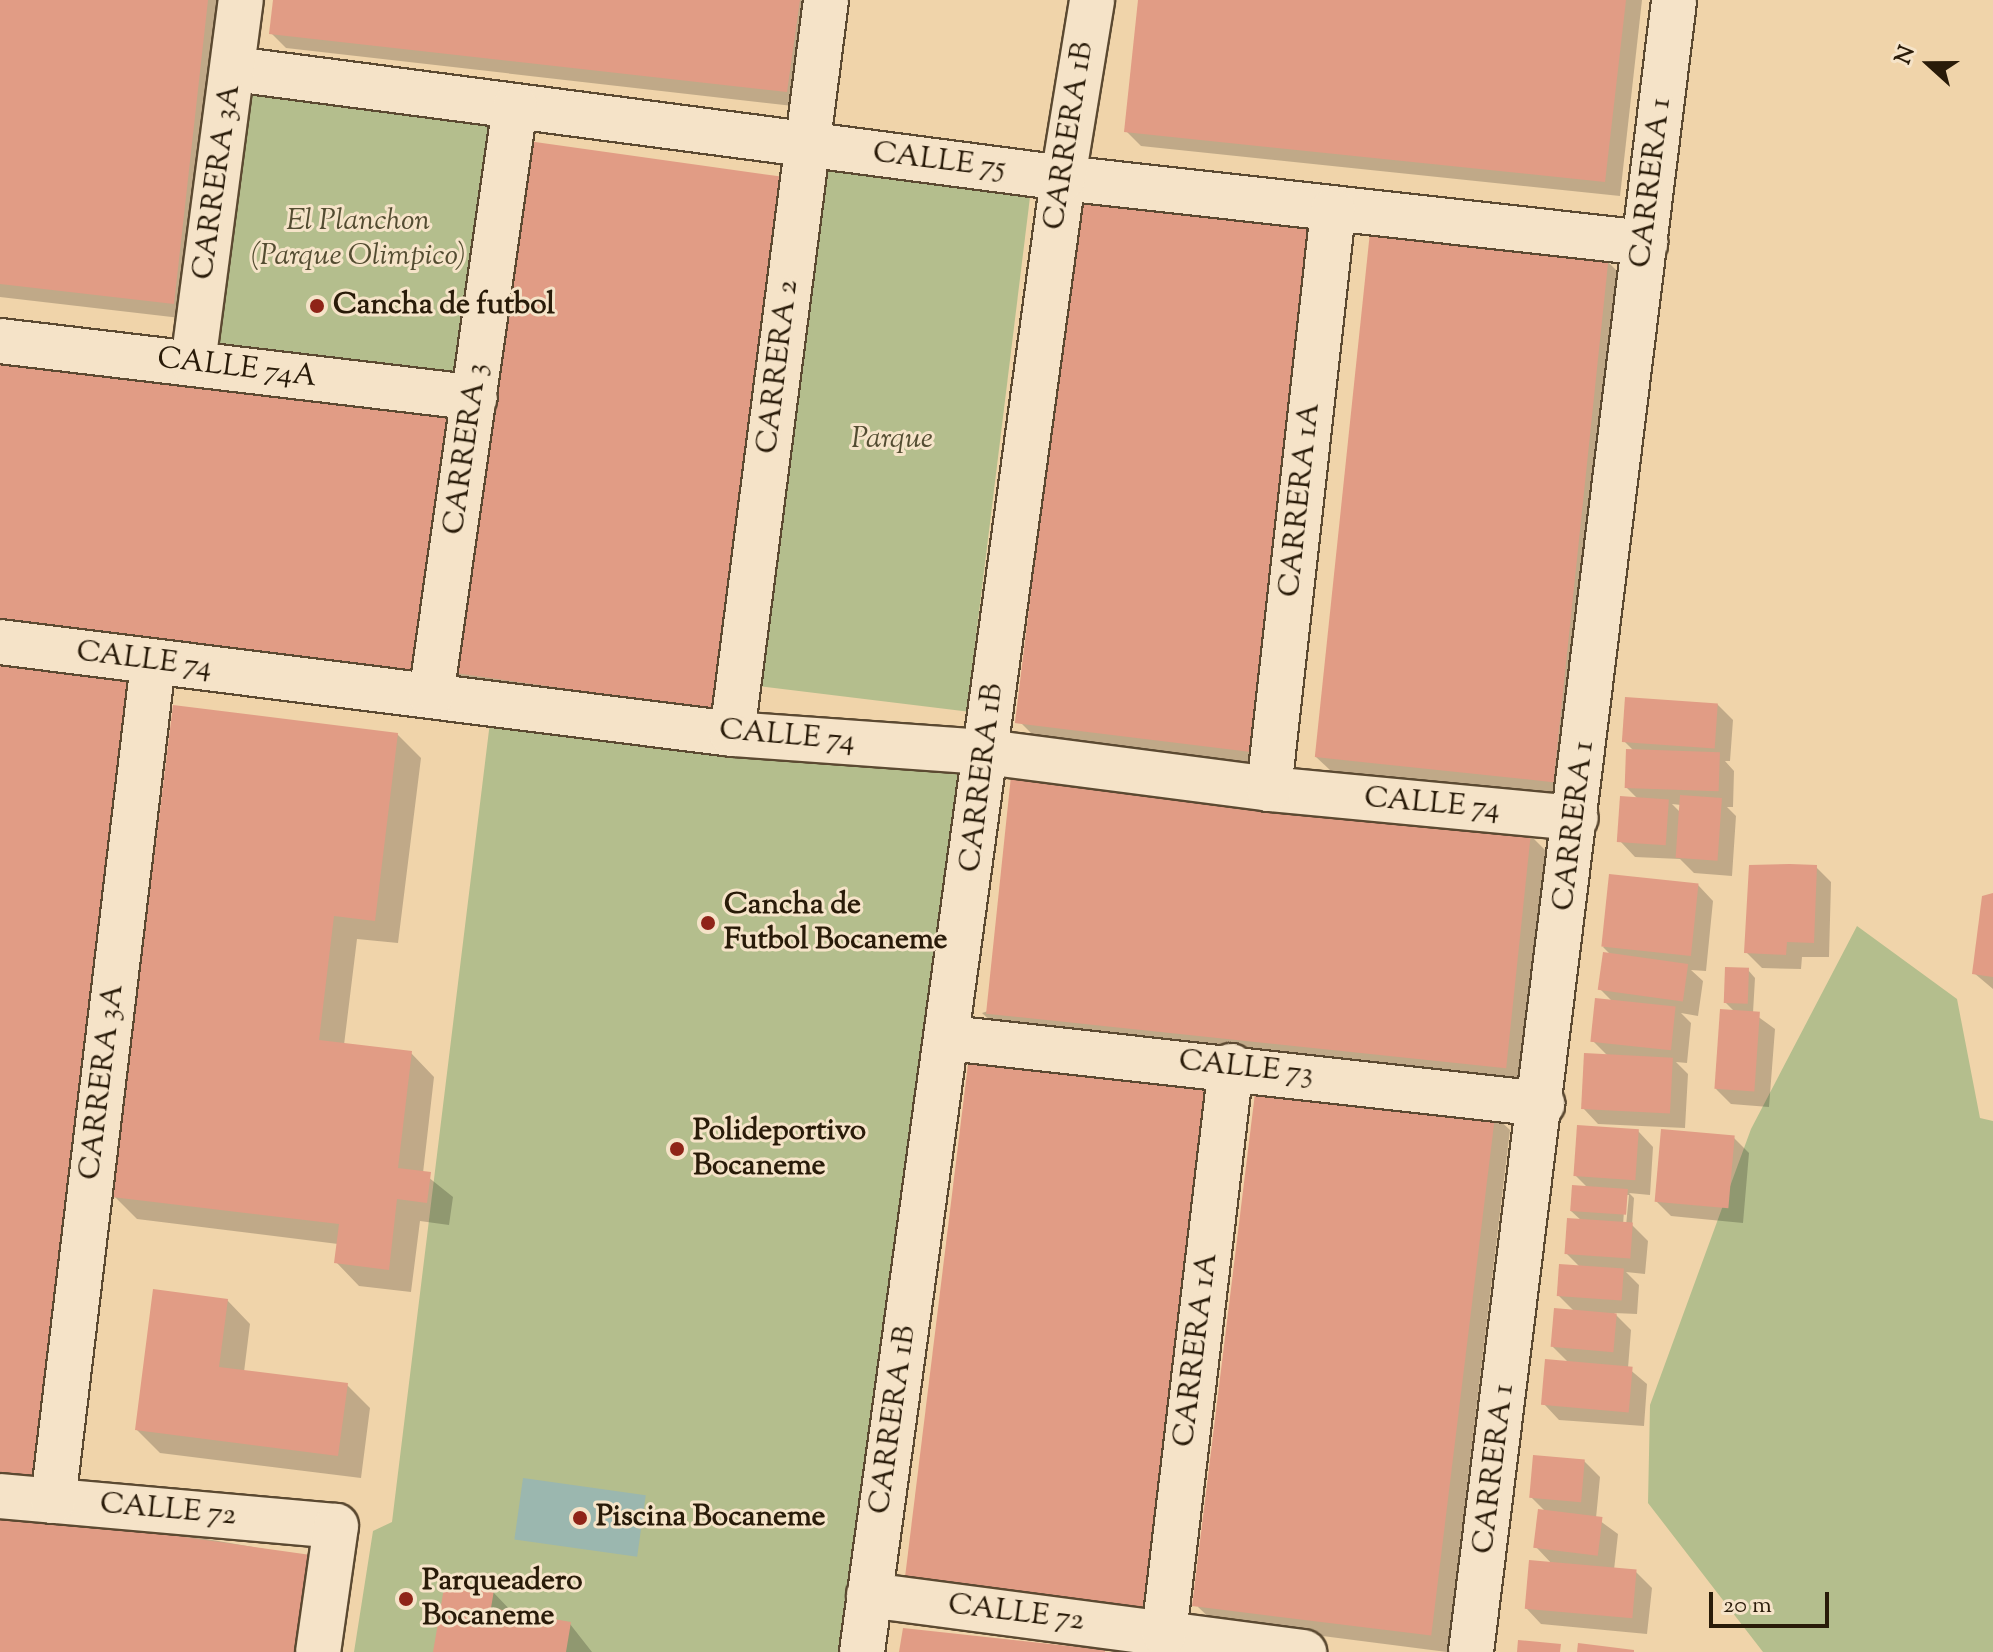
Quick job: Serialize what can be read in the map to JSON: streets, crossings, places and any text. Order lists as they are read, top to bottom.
{
  "streets": {
    "street": [
      "CARRERA 1B",
      "CALLE 75",
      "CARRERA 3A",
      "CARRERA 1",
      "CARRERA 2",
      "CALLE 74A",
      "CARRERA 3",
      "CARRERA 1A",
      "CALLE 74",
      "CALLE 73",
      "CALLE 72"
    ]
  },
  "crossings": [
    ["CARRERA 1B", "CALLE 75"],
    ["CARRERA 1B", "CALLE 74"],
    ["CARRERA 1B", "CALLE 73"],
    ["CARRERA 1B", "CALLE 72"],
    ["CALLE 75", "CARRERA 3A"],
    ["CALLE 75", "CARRERA 1"],
    ["CALLE 75", "CARRERA 2"],
    ["CALLE 75", "CARRERA 3"],
    ["CALLE 75", "CARRERA 1A"],
    ["CARRERA 3A", "CALLE 74A"],
    ["CARRERA 3A", "CALLE 74"],
    ["CARRERA 3A", "CALLE 72"],
    ["CARRERA 1", "CALLE 74"],
    ["CARRERA 1", "CALLE 73"],
    ["CARRERA 2", "CALLE 74"],
    ["CALLE 74A", "CARRERA 3"],
    ["CARRERA 3", "CALLE 74"],
    ["CARRERA 1A", "CALLE 74"],
    ["CARRERA 1A", "CALLE 73"],
    ["CARRERA 1A", "CALLE 72"]
  ],
  "parks": ["El Planchon (Parque Olimpico)", "Parque"],
  "places": [
    "Cancha de futbol",
    "Cancha de Futbol Bocaneme",
    "Polideportivo Bocaneme",
    "Piscina Bocaneme",
    "Parqueadero Bocaneme"
  ],
  "scale_bar": "20 m",
  "north": "left"
}
